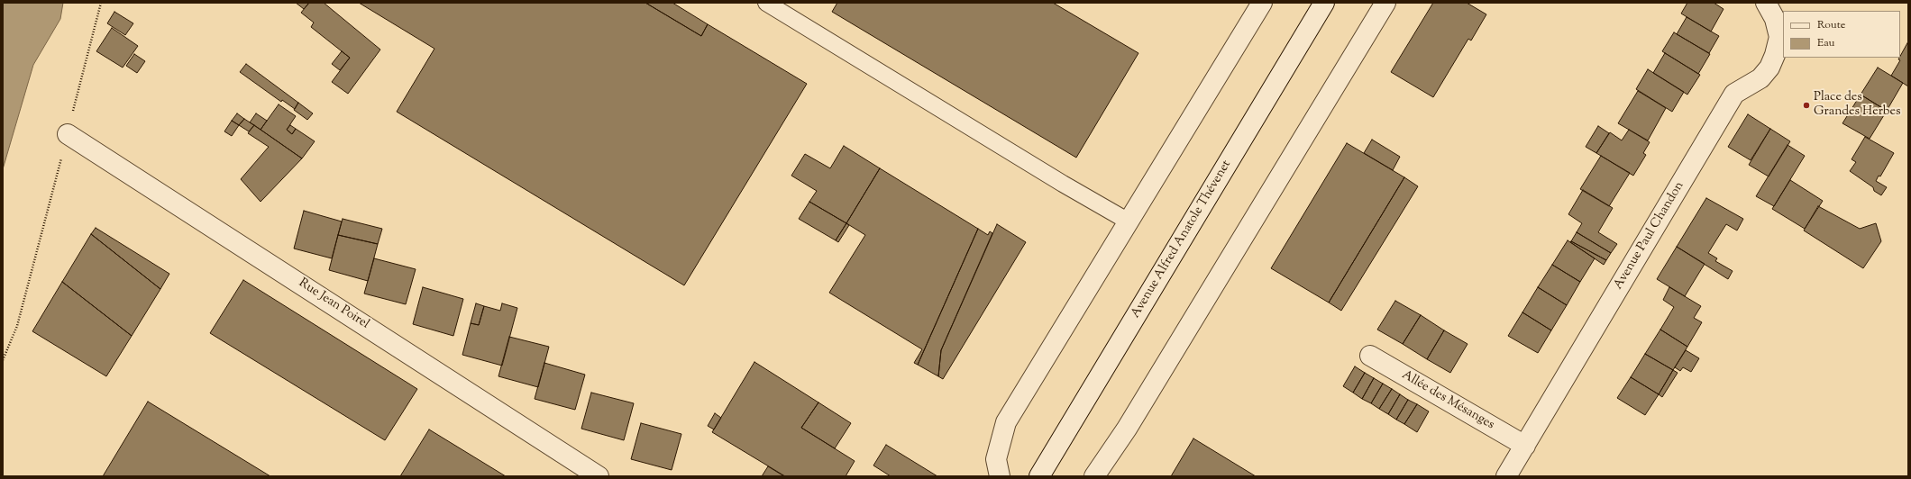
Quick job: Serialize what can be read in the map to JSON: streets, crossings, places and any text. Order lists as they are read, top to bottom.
{
  "streets": {
    "street": [
      "Avenue Paul Chandon",
      "Avenue Alfred Anatole Thévenet",
      "Rue Jean Poirel",
      "Allée des Mésanges"
    ]
  },
  "crossings": [
    ["Avenue Paul Chandon", "Allée des Mésanges"]
  ],
  "places": ["Place des Grandes Herbes"],
  "legend": ["Route", "Eau"]
}
